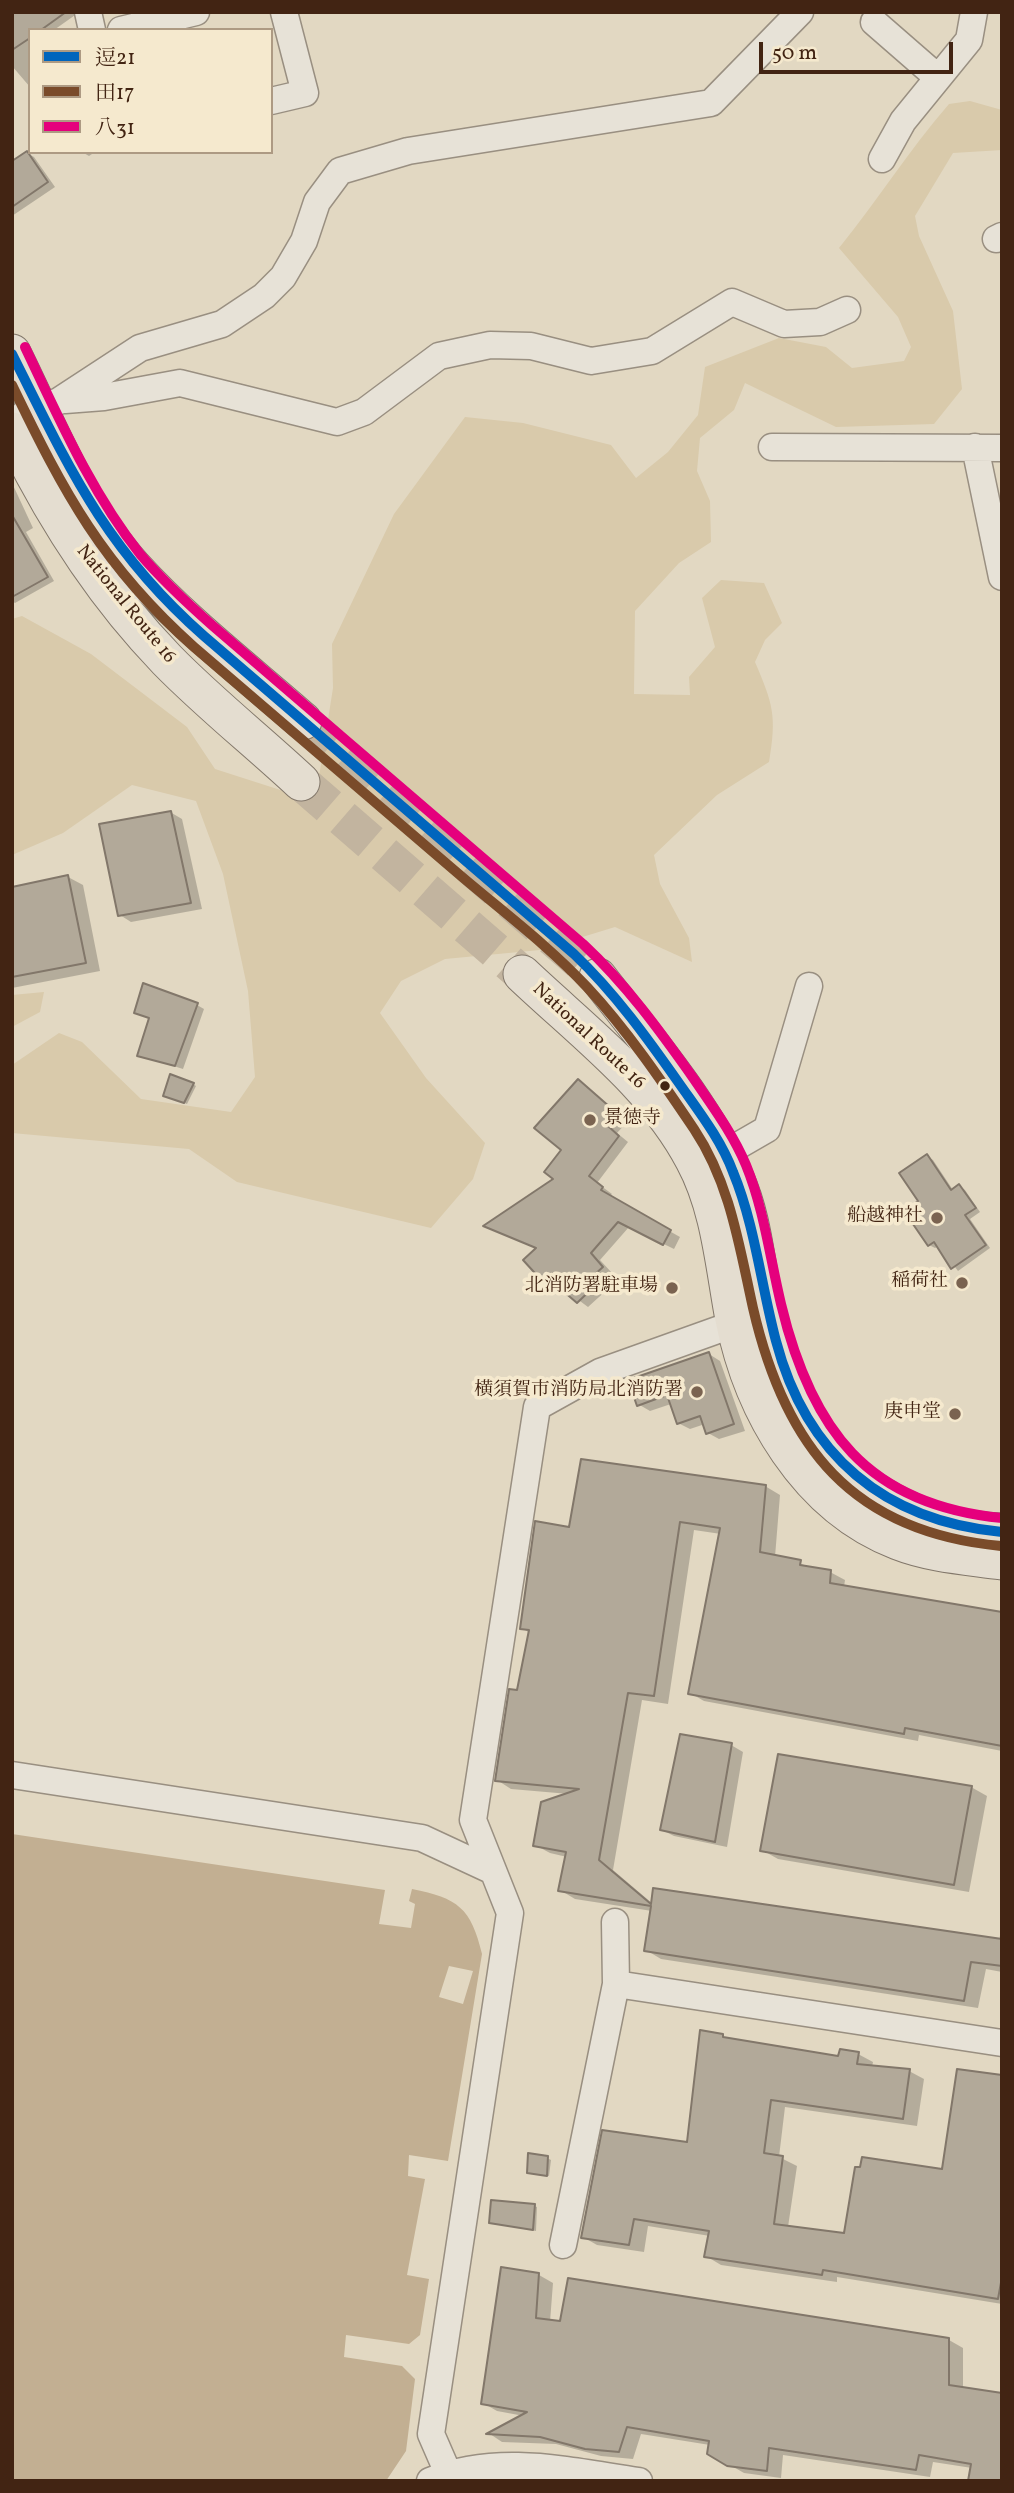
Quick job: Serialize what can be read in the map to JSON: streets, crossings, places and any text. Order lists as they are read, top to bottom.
{
  "streets": {
    "highway": ["National Route 16"]
  },
  "places": [
    "景徳寺",
    "船越神社",
    "稲荷社",
    "北消防署駐車場",
    "横須賀市消防局北消防署",
    "庚申堂"
  ],
  "lines": ["transit line 八31", "transit line 逗21", "transit line 田17"],
  "legend": ["逗21", "田17", "八31"],
  "scale_bar": "50 m"
}
